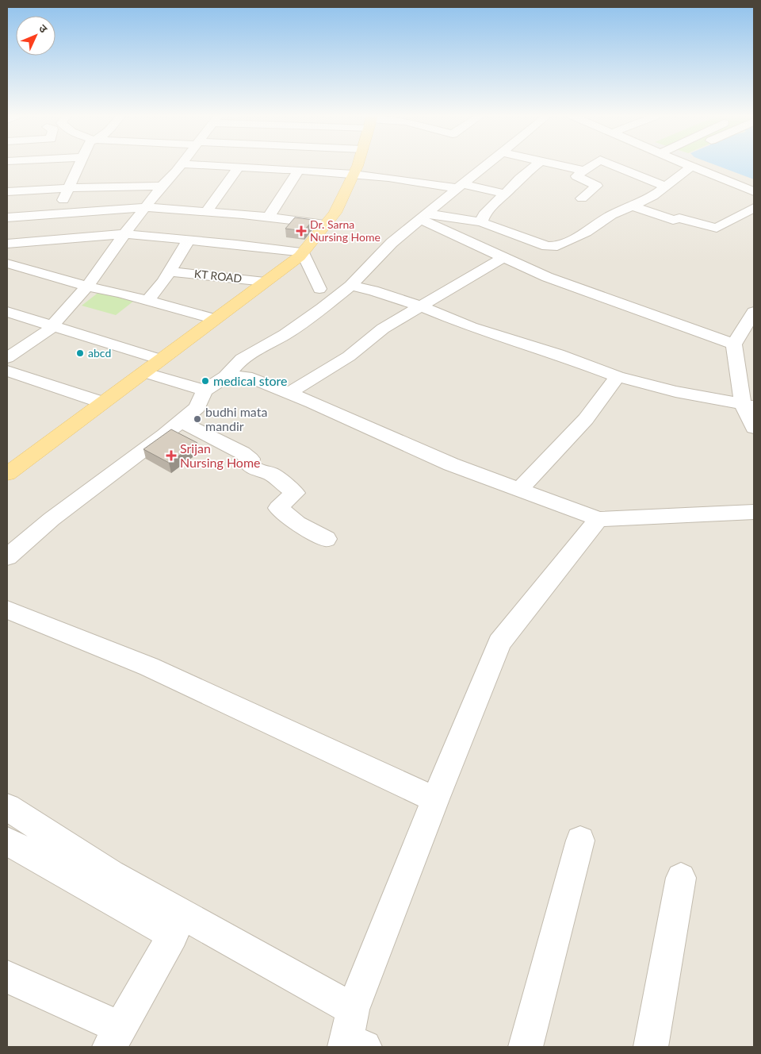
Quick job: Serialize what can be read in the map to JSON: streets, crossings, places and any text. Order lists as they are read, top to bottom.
{
  "streets": {
    "street": ["KT ROAD"]
  },
  "places": {
    "health": ["Dr. Sarna Nursing Home", "Srijan Nursing Home"],
    "other": ["abcd", "medical store", "budhi mata mandir"]
  },
  "north": "top right"
}
